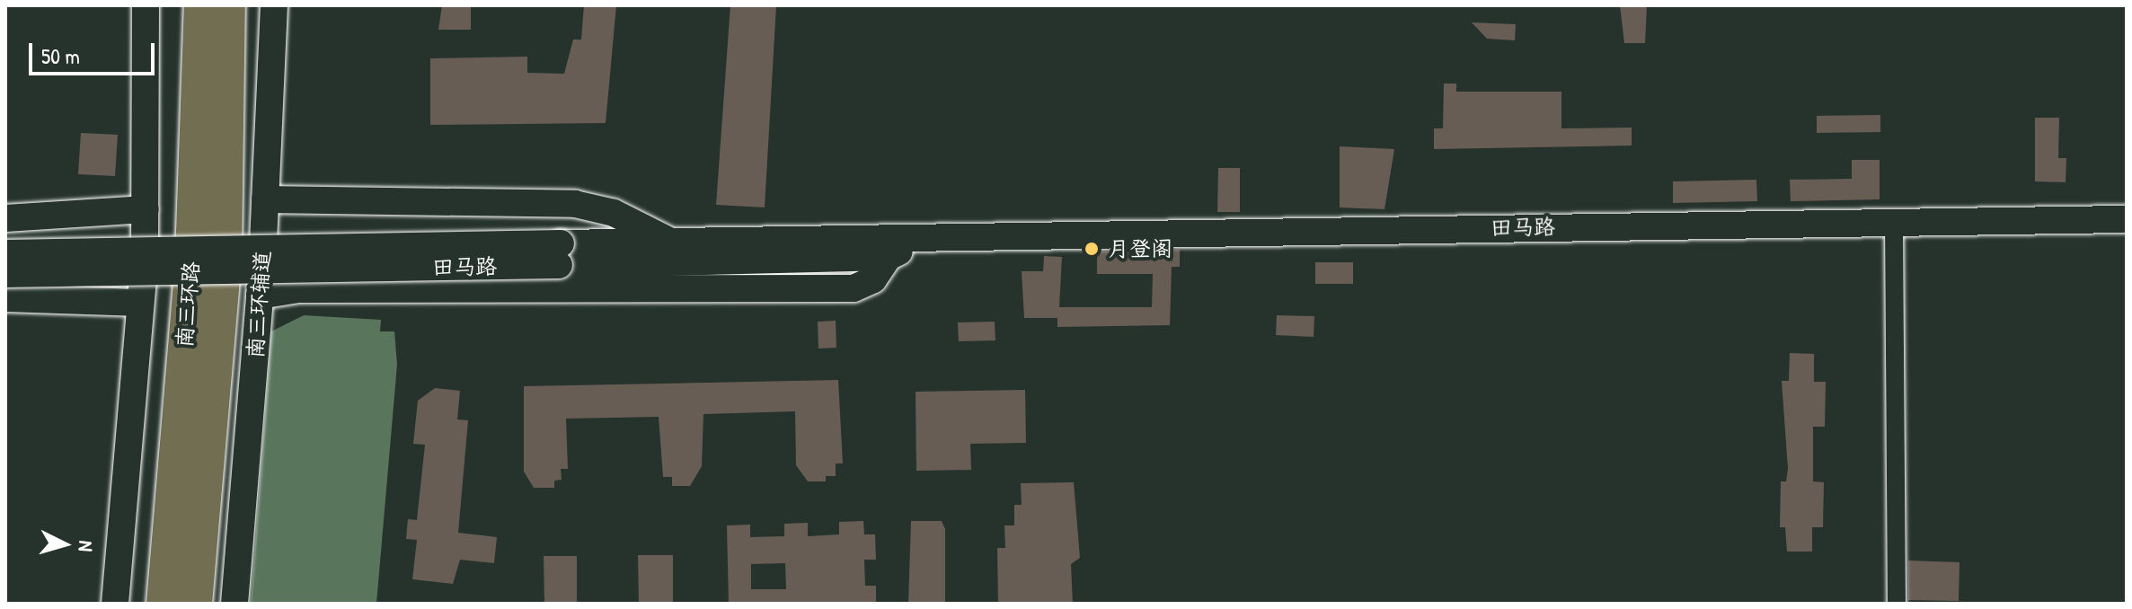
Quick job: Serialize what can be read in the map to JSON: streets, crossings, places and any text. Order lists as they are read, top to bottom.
{
  "streets": {
    "highway": ["南三环路"],
    "street": ["田马路", "南三环辅道"]
  },
  "places": ["月登阁"],
  "scale_bar": "50 m",
  "north": "right"
}
